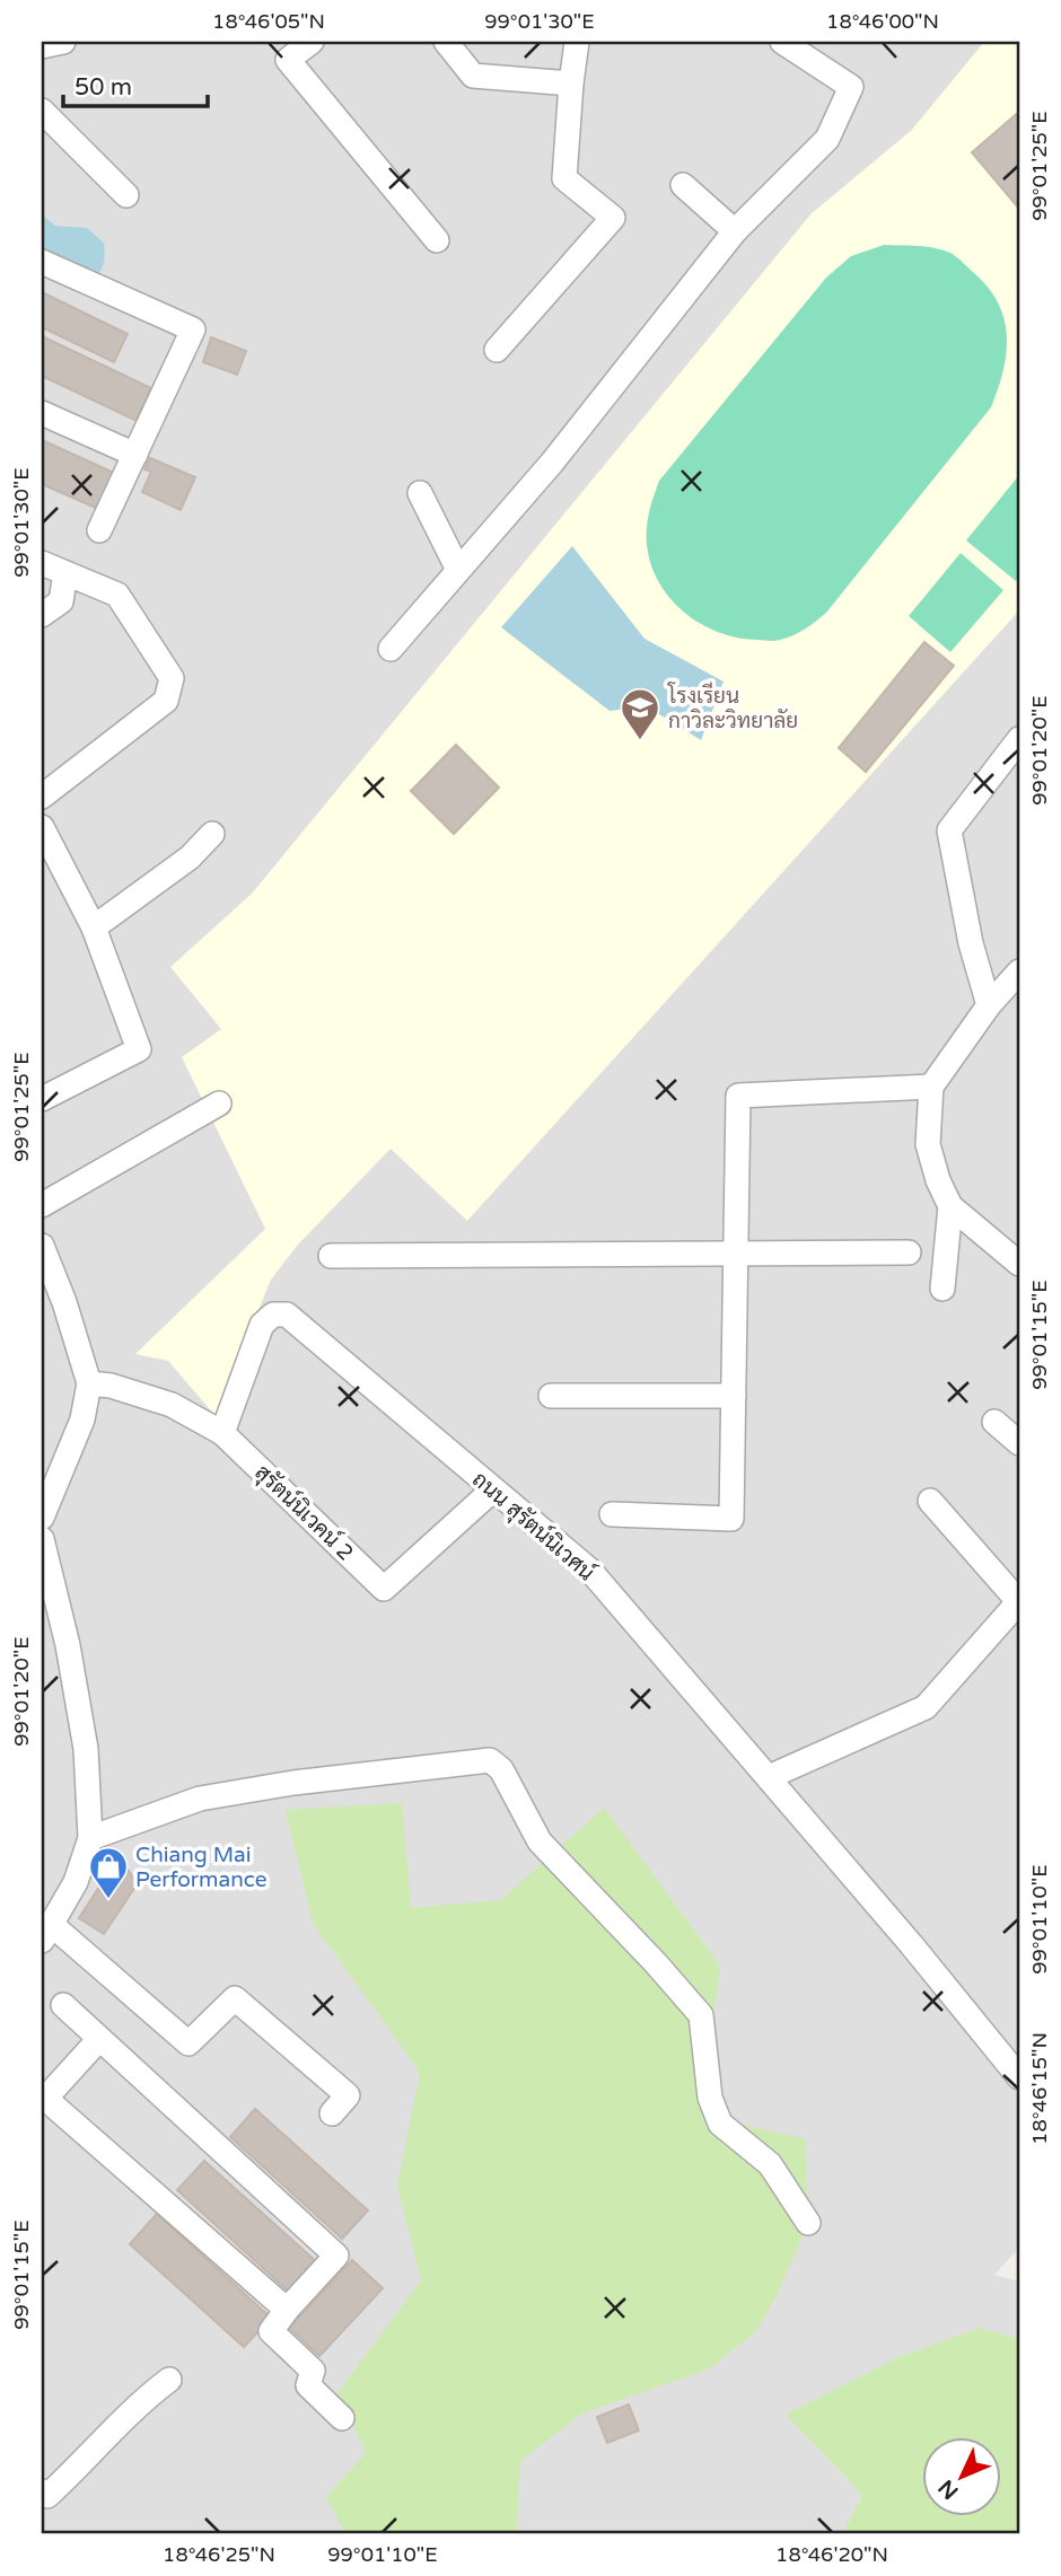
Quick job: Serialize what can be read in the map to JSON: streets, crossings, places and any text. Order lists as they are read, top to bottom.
{
  "streets": {
    "street": ["สุรัตน์นิเวคน์ 2", "ถนน สุรัตน์นิเวศน์"]
  },
  "crossings": [
    ["สุรัตน์นิเวคน์ 2", "ถนน สุรัตน์นิเวศน์"]
  ],
  "places": {
    "school or university": ["โรงเรียน กาวิละวิทยาลัย"],
    "shop": ["Chiang Mai Performance"]
  },
  "scale_bar": "50 m",
  "north": "bottom left",
  "coordinates": [
    "18°46'05\"N",
    "99°01'30\"E",
    "18°46'00\"N",
    "99°01'25\"E",
    "99°01'20\"E",
    "99°01'15\"E",
    "99°01'10\"E",
    "18°46'15\"N",
    "18°46'25\"N",
    "18°46'20\"N"
  ]
}
